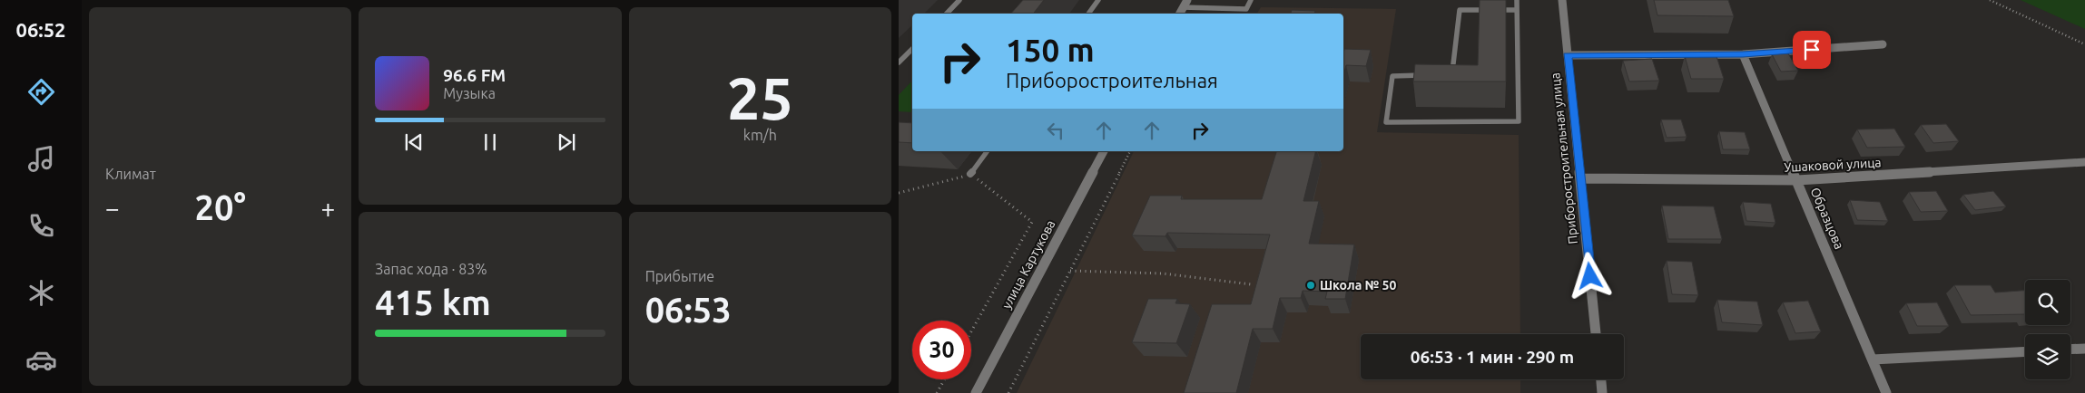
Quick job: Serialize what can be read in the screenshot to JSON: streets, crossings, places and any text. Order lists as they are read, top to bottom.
{
  "streets": {
    "street": [
      "Приборостроительная улица",
      "Ушаковой улица",
      "Образцова",
      "улица Картукова"
    ]
  },
  "crossings": [
    ["Приборостроительная улица", "Ушаковой улица"],
    ["Ушаковой улица", "Образцова"]
  ],
  "places": ["Школа № 50"],
  "page": {
    "tabs": "06:52",
    "tile": [
      "Климат",
      ["25", "km/h"],
      ["Запас хода · 83%", "415 km"],
      ["Прибытие", "06:53"]
    ],
    "turn": ["150 m", "Приборостроительная"],
    "song": ["96.6 FM", "Музыка"],
    "heat": ["−", "20°", "+"],
    "limit": "30",
    "trip": "06:53 · 1 мин · 290 m"
  }
}
